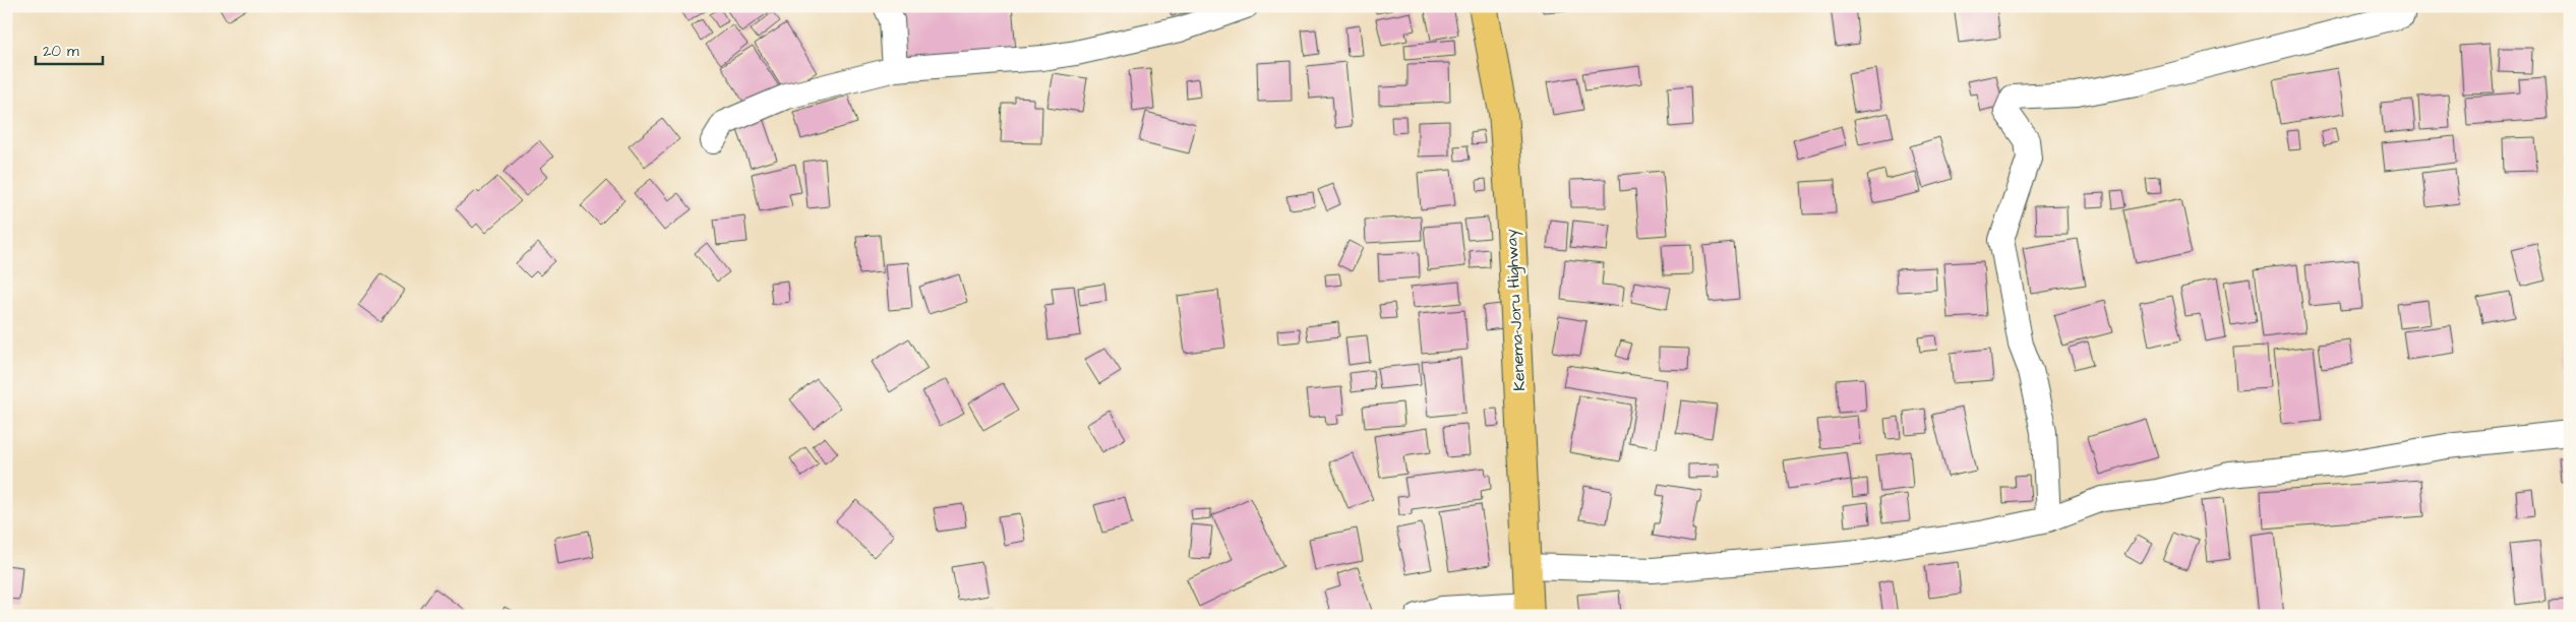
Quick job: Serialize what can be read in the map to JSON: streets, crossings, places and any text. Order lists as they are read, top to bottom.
{
  "streets": {
    "highway": ["Kenema-Joru Highway"]
  },
  "scale_bar": "20 m"
}
